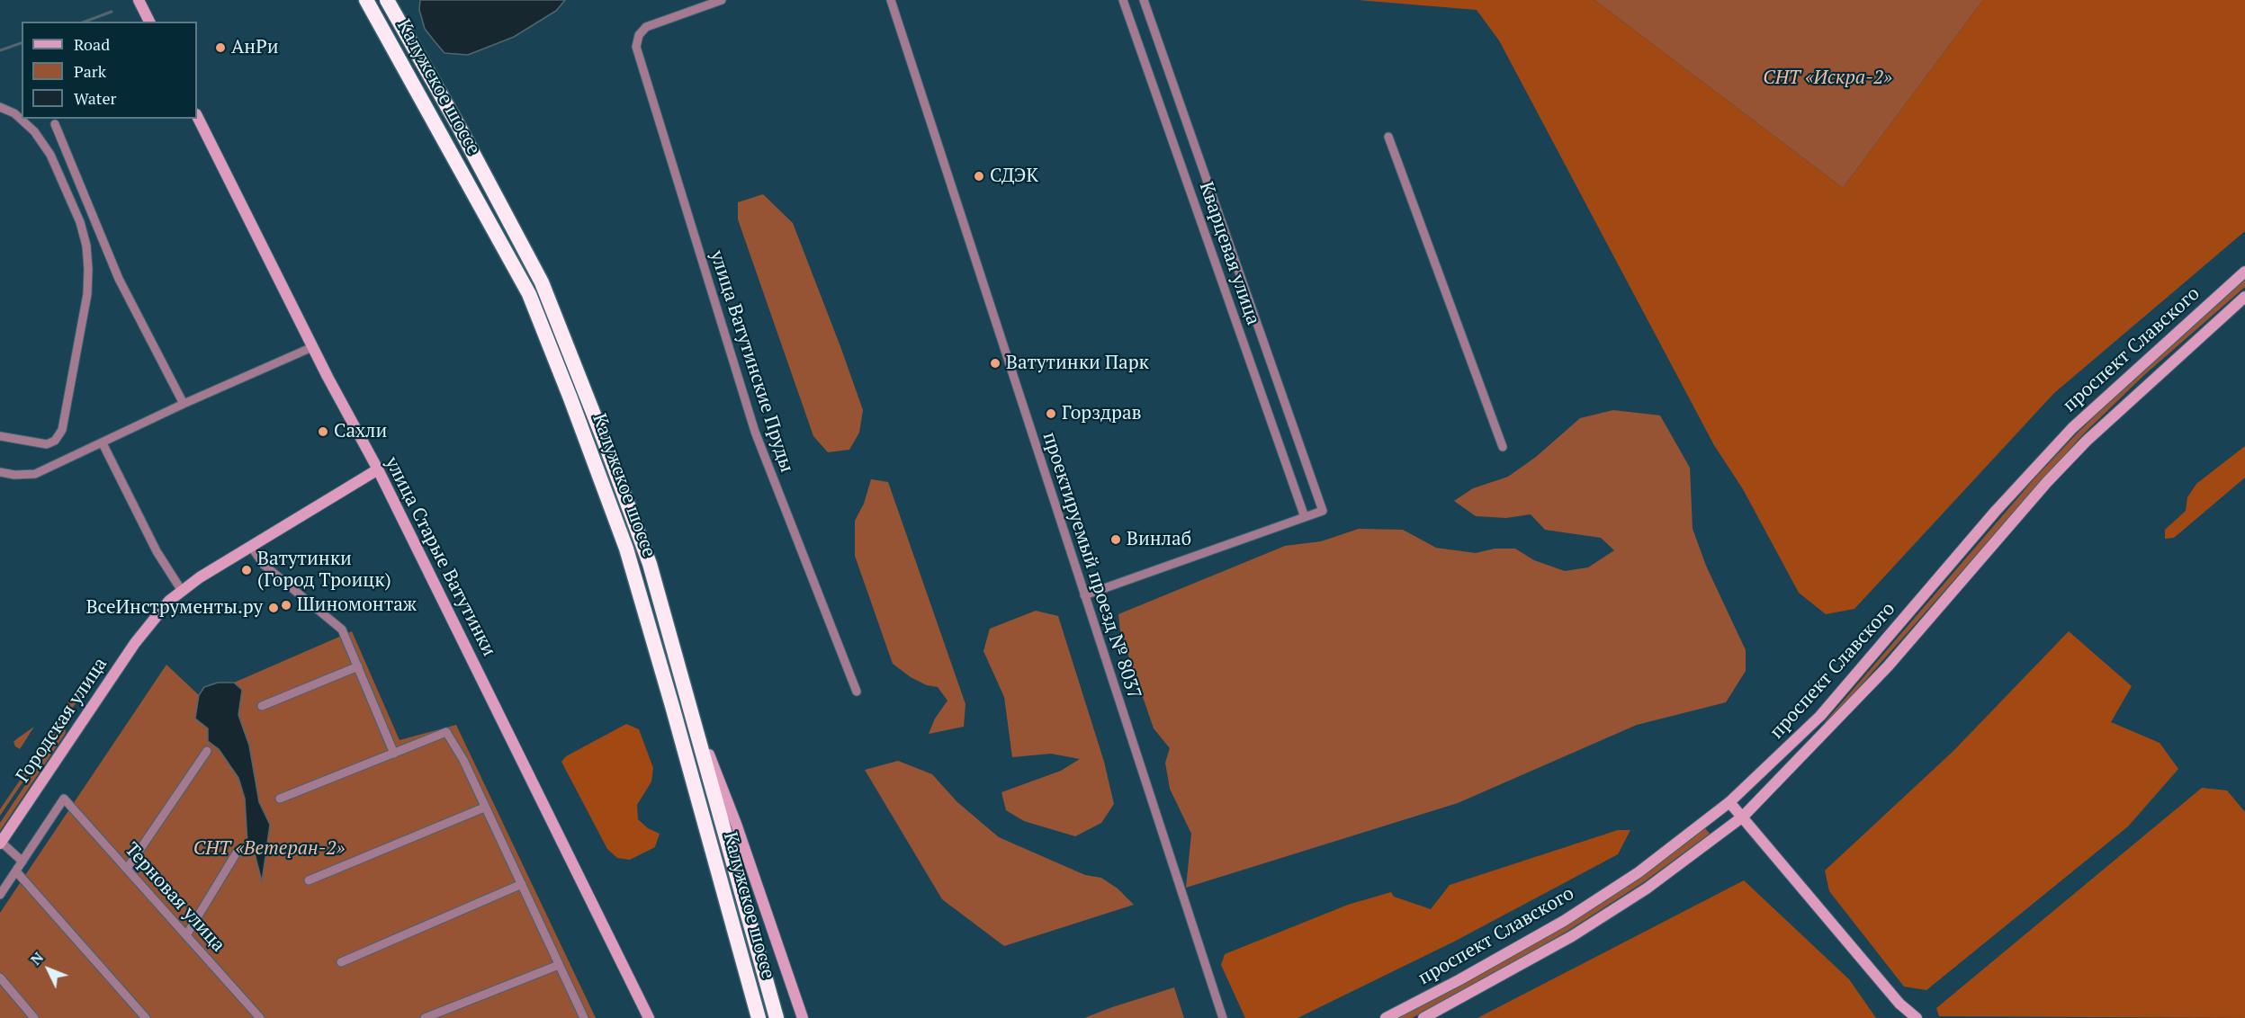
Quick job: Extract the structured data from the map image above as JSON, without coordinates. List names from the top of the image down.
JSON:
{
  "streets": {
    "highway": ["Калужское шоссе"],
    "main road": ["проспект Славского", "улица Старые Ватутинки", "Городская улица"],
    "street": [
      "Кварцевая улица",
      "улица Ватутинские Пруды",
      "проектируемый проезд № 8037",
      "Терновая улица"
    ]
  },
  "crossings": [
    ["улица Старые Ватутинки", "Городская улица"]
  ],
  "parks": ["СНТ «Искра-2»", "СНТ «Ветеран-2»"],
  "places": [
    "АнРи",
    "СДЭК",
    "Ватутинки Парк",
    "Горздрав",
    "Сахли",
    "Винлаб",
    "Ватутинки (Город Троицк)",
    "Шиномонтаж",
    "ВсеИнструменты.ру"
  ],
  "legend": ["Road", "Park", "Water"],
  "north": "top left"
}
